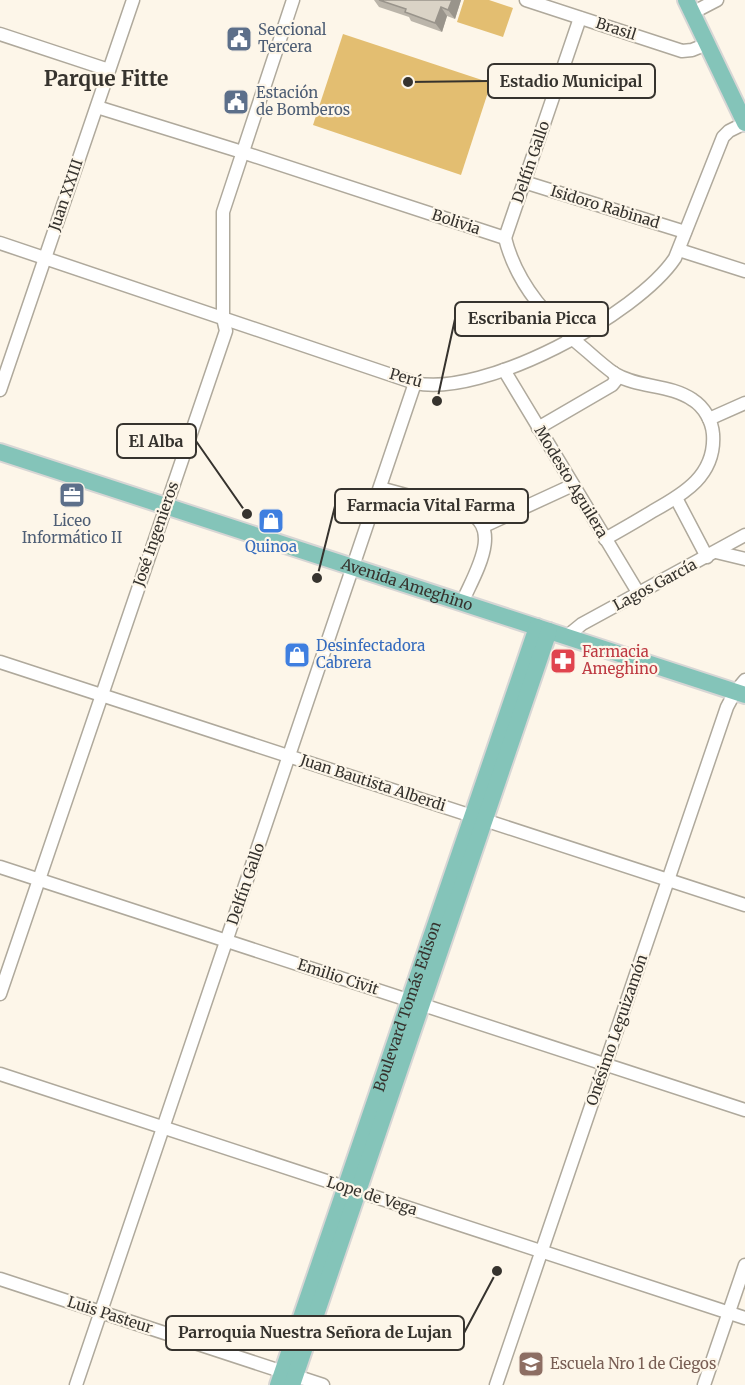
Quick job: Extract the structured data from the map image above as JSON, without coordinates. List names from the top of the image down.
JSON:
{
  "streets": {
    "main road": ["Avenida Ameghino", "Boulevard Tomás Edison"],
    "street": [
      "Brasil",
      "Delfín Gallo",
      "Juan XXIII",
      "Isidoro Rabinad",
      "Bolivia",
      "Perú",
      "Modesto Aguilera",
      "José Ingenieros",
      "Lagos García",
      "Juan Bautista Alberdi",
      "Emilio Civit",
      "Onésimo Leguizamón",
      "Lope de Vega",
      "Luis Pasteur"
    ]
  },
  "crossings": [
    ["Brasil", "Delfín Gallo"],
    ["Delfín Gallo", "Isidoro Rabinad"],
    ["Delfín Gallo", "Bolivia"],
    ["Delfín Gallo", "Perú"],
    ["Delfín Gallo", "Avenida Ameghino"],
    ["Delfín Gallo", "Juan Bautista Alberdi"],
    ["Delfín Gallo", "Emilio Civit"],
    ["Delfín Gallo", "Lope de Vega"],
    ["Delfín Gallo", "Luis Pasteur"],
    ["Juan XXIII", "Bolivia"],
    ["Juan XXIII", "Perú"],
    ["Isidoro Rabinad", "Perú"],
    ["Bolivia", "José Ingenieros"],
    ["Perú", "Modesto Aguilera"],
    ["Perú", "José Ingenieros"],
    ["Modesto Aguilera", "Lagos García"],
    ["José Ingenieros", "Avenida Ameghino"],
    ["José Ingenieros", "Juan Bautista Alberdi"],
    ["José Ingenieros", "Emilio Civit"],
    ["Avenida Ameghino", "Lagos García"],
    ["Avenida Ameghino", "Boulevard Tomás Edison"],
    ["Avenida Ameghino", "Onésimo Leguizamón"],
    ["Juan Bautista Alberdi", "Boulevard Tomás Edison"],
    ["Juan Bautista Alberdi", "Onésimo Leguizamón"],
    ["Emilio Civit", "Boulevard Tomás Edison"],
    ["Emilio Civit", "Onésimo Leguizamón"],
    ["Boulevard Tomás Edison", "Lope de Vega"],
    ["Boulevard Tomás Edison", "Luis Pasteur"],
    ["Onésimo Leguizamón", "Lope de Vega"]
  ],
  "districts": ["Parque Fitte"],
  "places": {
    "public building": ["Seccional Tercera", "Estación de Bomberos"],
    "other": [
      "Estadio Municipal",
      "Escribania Picca",
      "El Alba",
      "Farmacia Vital Farma",
      "Parroquia Nuestra Señora de Lujan"
    ],
    "office": ["Liceo Informático II"],
    "shop": ["Quinoa", "Desinfectadora Cabrera"],
    "pharmacy": ["Farmacia Ameghino"],
    "school or university": ["Escuela Nro 1 de Ciegos"]
  }
}
